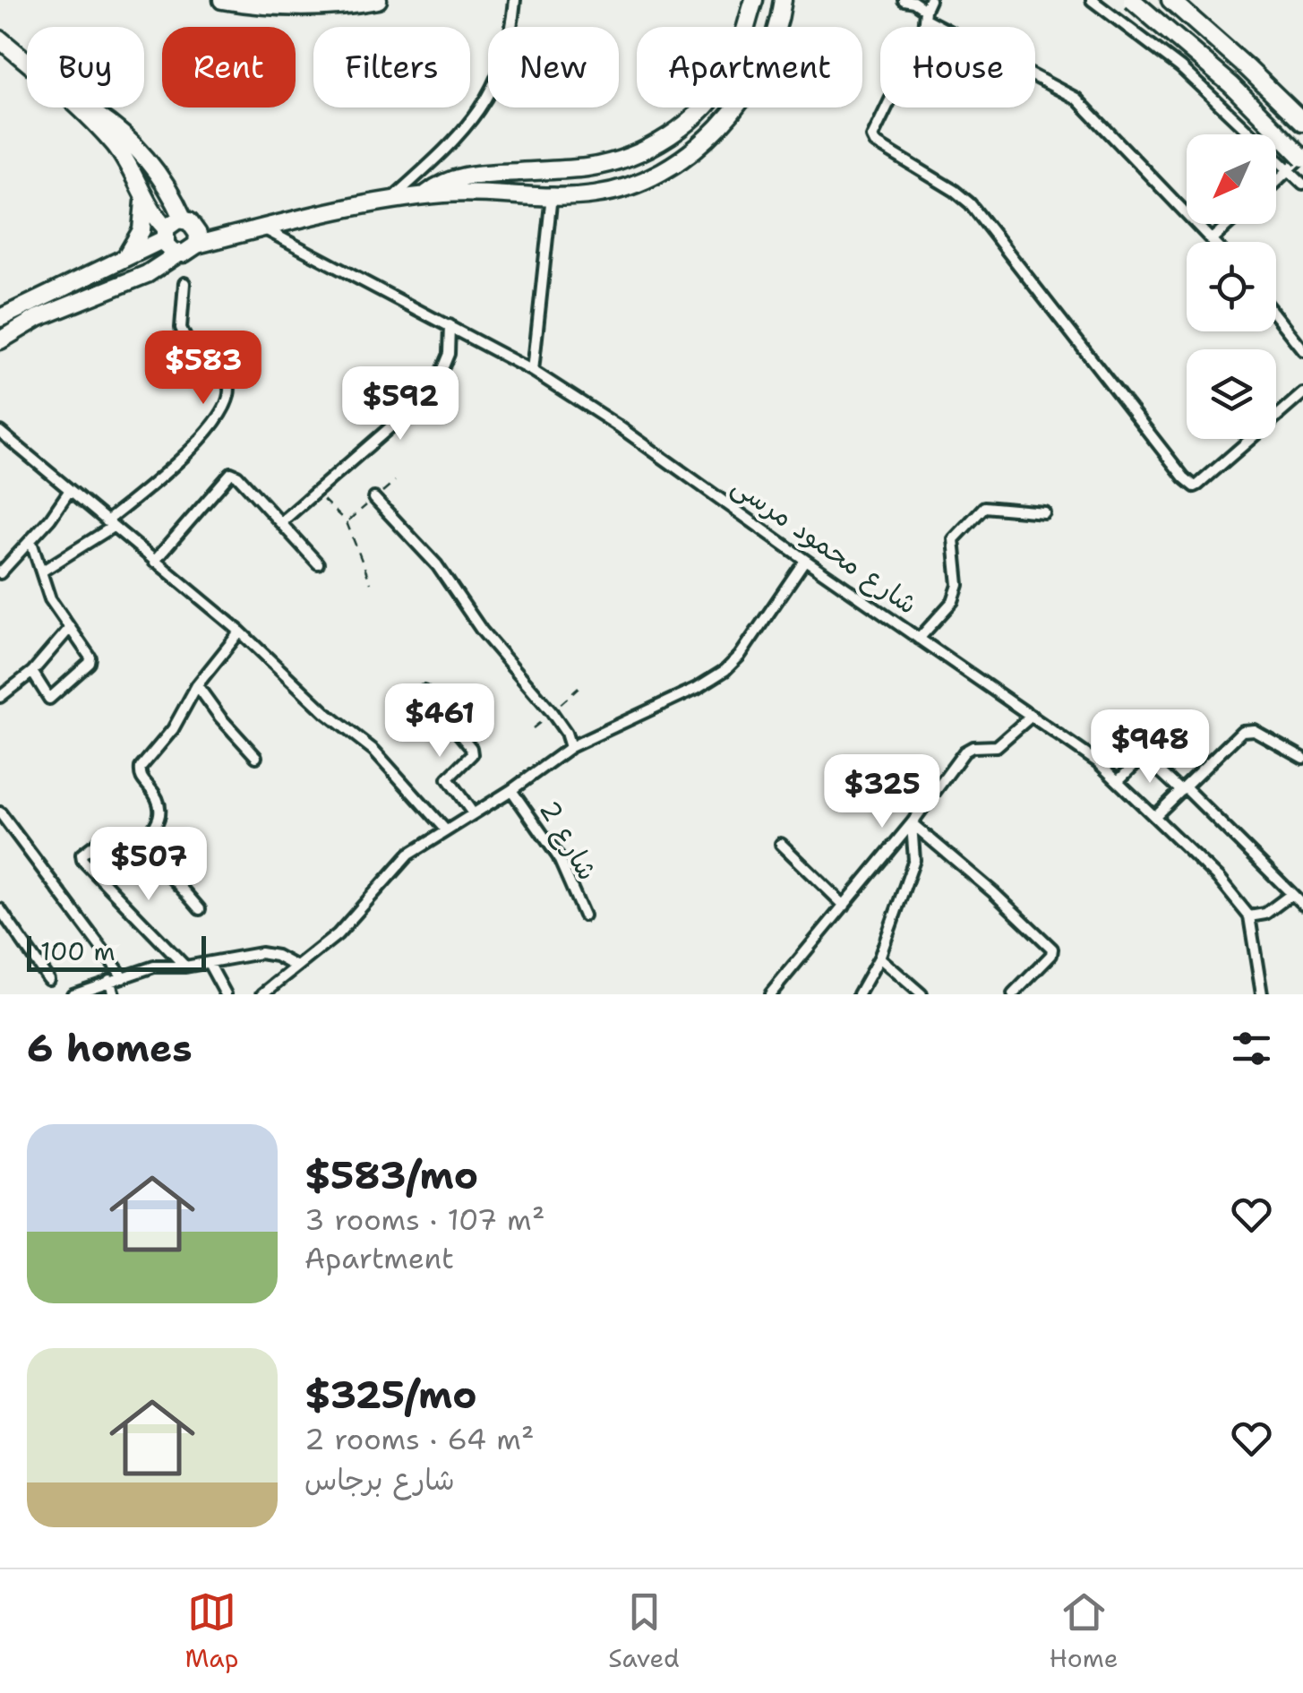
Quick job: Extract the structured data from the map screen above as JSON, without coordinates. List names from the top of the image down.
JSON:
{
  "streets": {
    "street": ["شارع محمود مرسى", "شارع 2"]
  },
  "scale_bar": "100 m",
  "north": "bottom left",
  "page": {
    "chip": [
      "Buy",
      "Rent",
      "Filters",
      "New",
      "Apartment",
      "House"
    ],
    "price": [
      "$583",
      "$592",
      "$461",
      "$948",
      "$325",
      "$507"
    ],
    "scale": "100 m",
    "heading": "6 homes",
    "list": [
      {
        "name": "$583/mo",
        "note": "3 rooms · 107 m² · Apartment"
      },
      {
        "name": "$325/mo",
        "note": "2 rooms · 64 m² · شارع برجاس"
      }
    ],
    "tabs": ["Map", "Saved", "Home"]
  }
}
